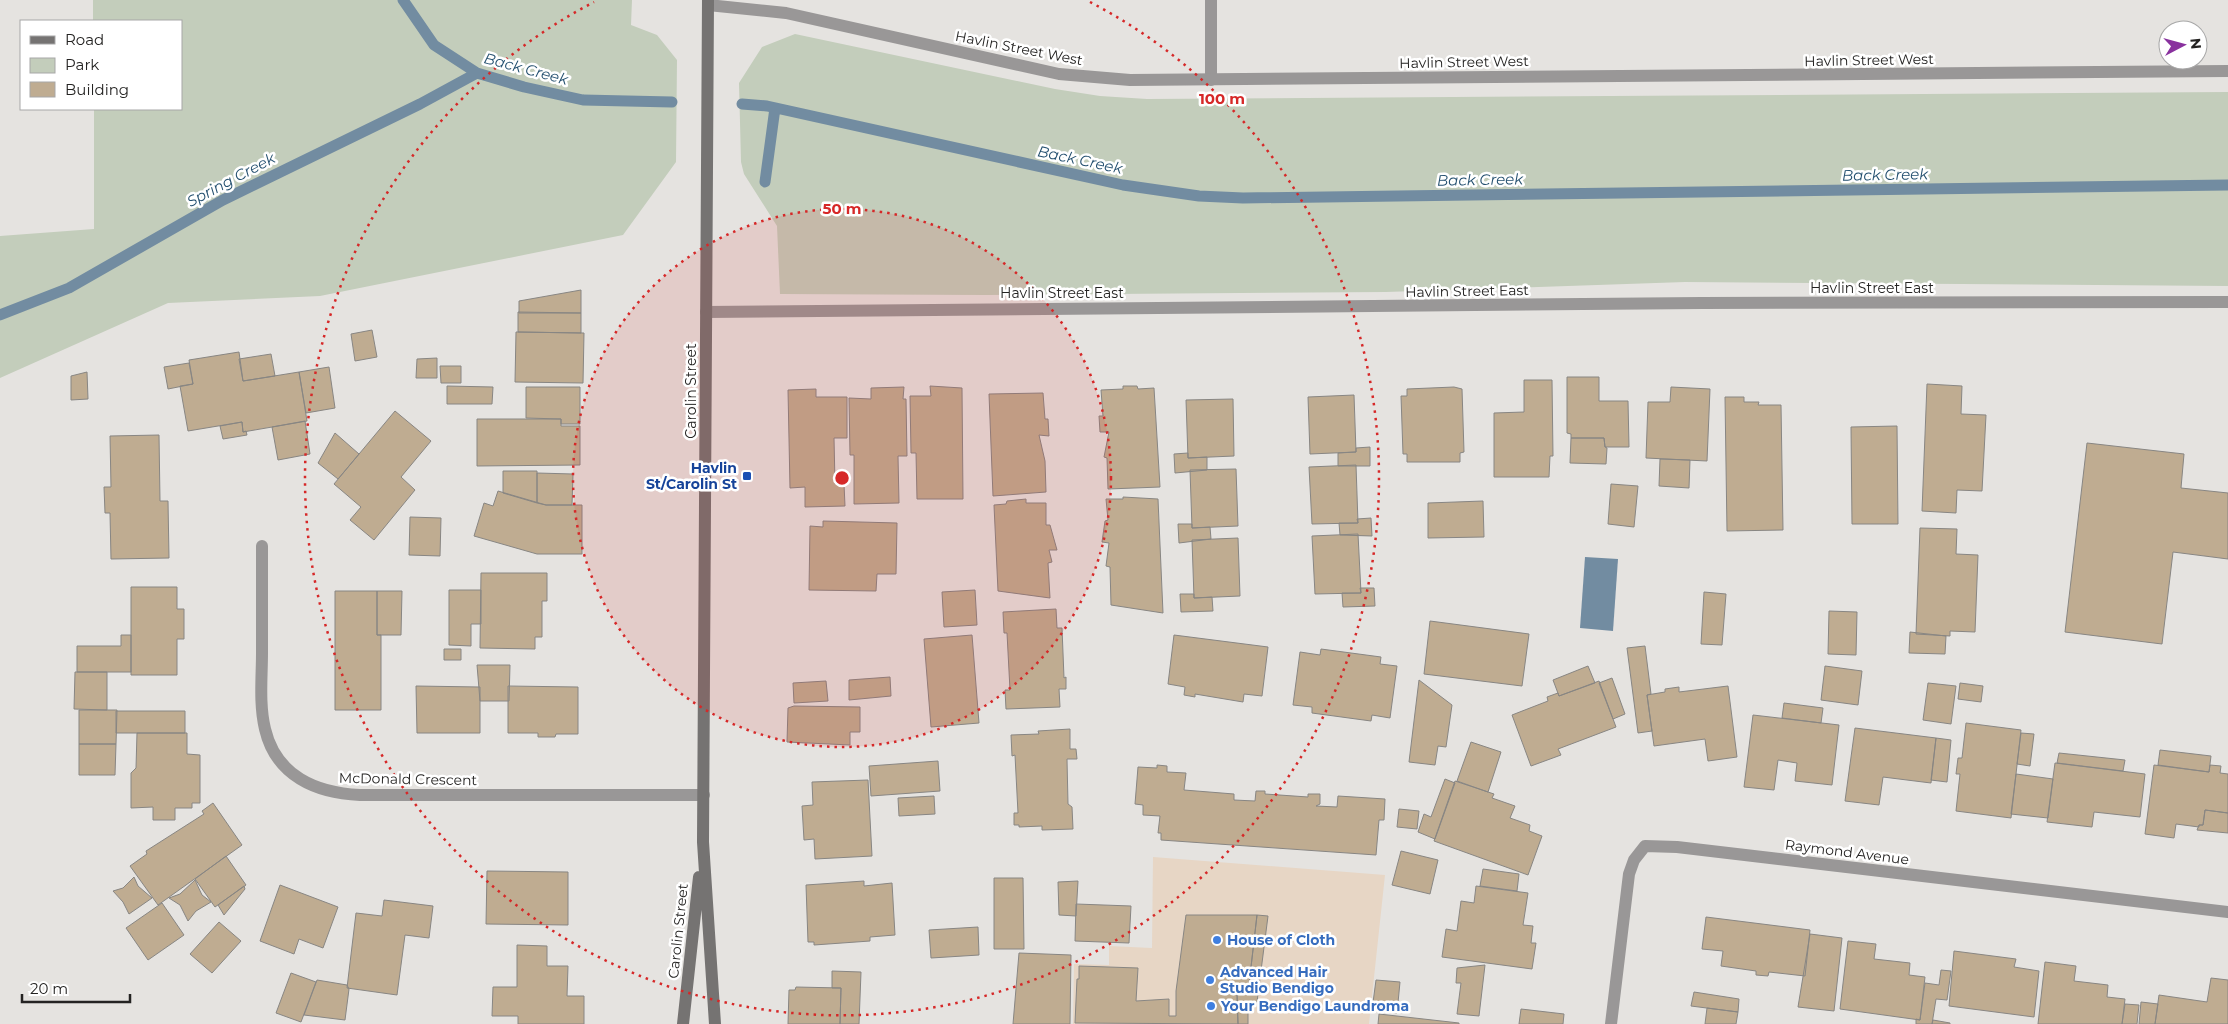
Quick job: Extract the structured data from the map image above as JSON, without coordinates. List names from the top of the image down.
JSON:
{
  "streets": {
    "street": [
      "Havlin Street West",
      "Havlin Street East",
      "Carolin Street",
      "McDonald Crescent",
      "Raymond Avenue"
    ]
  },
  "crossings": [
    ["Havlin Street West", "Carolin Street"],
    ["Havlin Street East", "Carolin Street"],
    ["Carolin Street", "McDonald Crescent"]
  ],
  "water": ["Back Creek", "Spring Creek"],
  "places": {
    "transit": ["Havlin St/Carolin St"],
    "other": ["House of Cloth", "Advanced Hair Studio Bendigo", "Your Bendigo Laundroma"]
  },
  "legend": ["Road", "Park", "Building"],
  "scale_bar": "20 m",
  "north": "right",
  "rings": ["100 m", "50 m"]
}
